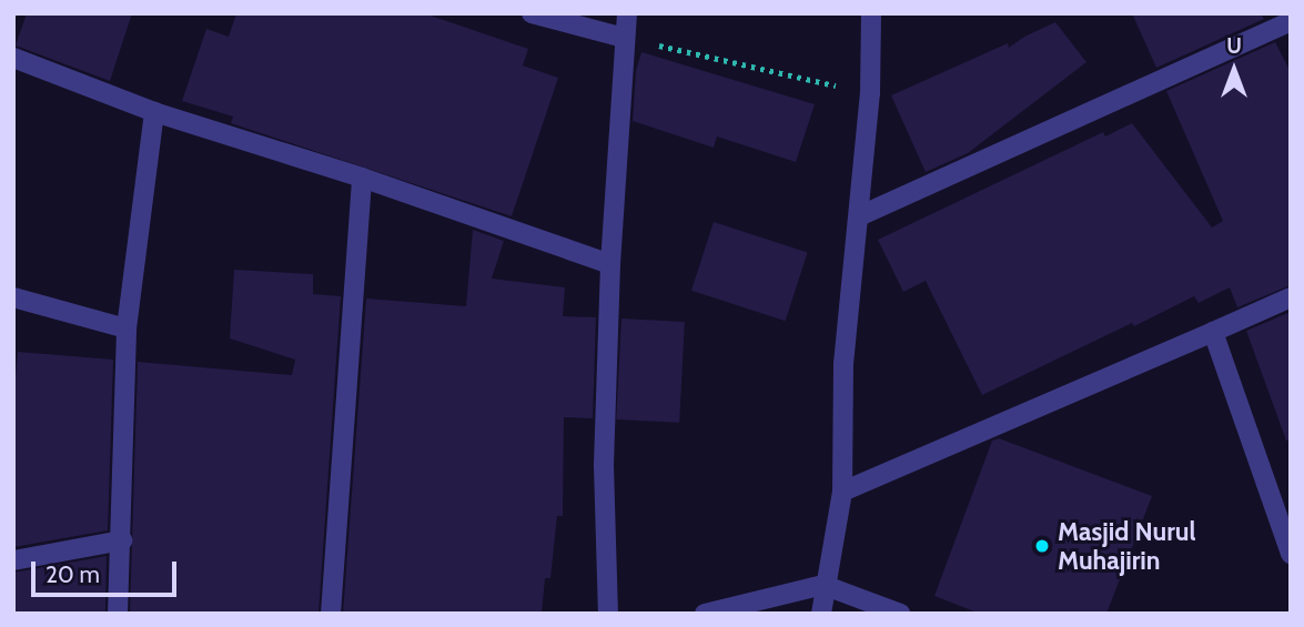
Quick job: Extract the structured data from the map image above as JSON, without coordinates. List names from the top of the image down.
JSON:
{
  "places": ["Masjid Nurul Muhajirin"],
  "scale_bar": "20 m",
  "north": "top"
}
